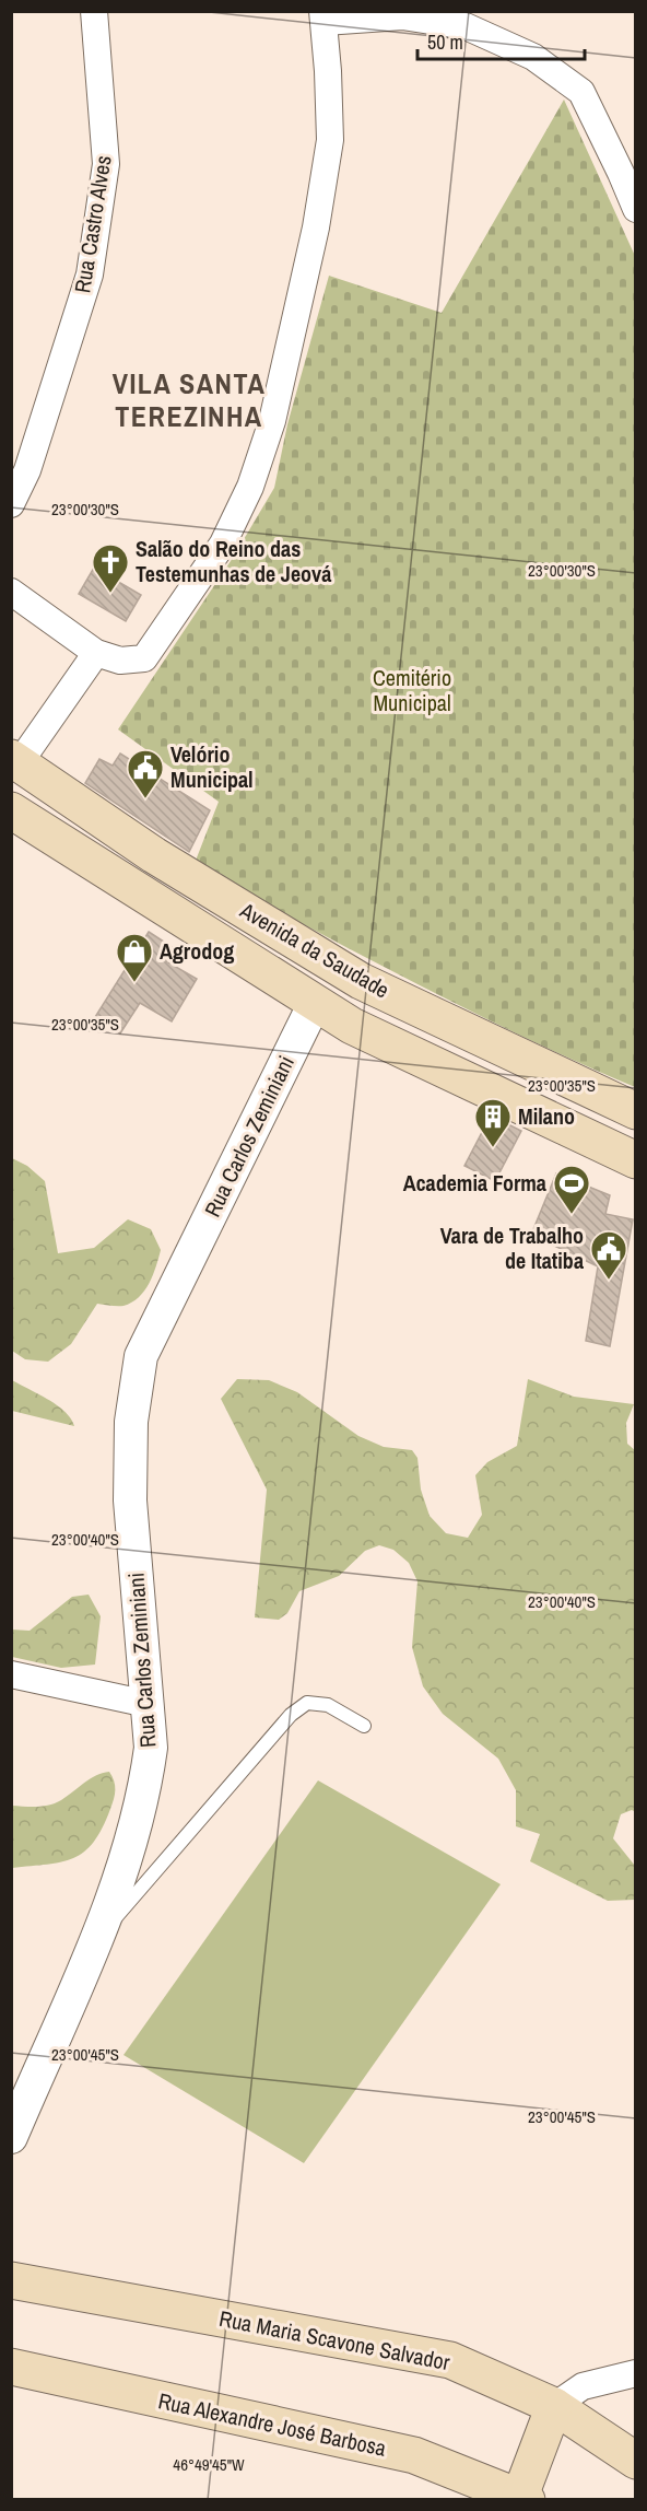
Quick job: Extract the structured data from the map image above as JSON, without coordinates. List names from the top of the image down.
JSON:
{
  "streets": {
    "main road": ["Avenida da Saudade", "Rua Maria Scavone Salvador", "Rua Alexandre José Barbosa"],
    "street": ["Rua Castro Alves", "Rua Carlos Zeminiani"]
  },
  "crossings": [
    ["Avenida da Saudade", "Rua Carlos Zeminiani"]
  ],
  "districts": ["VILA SANTA TEREZINHA"],
  "parks": ["Cemitério Municipal"],
  "places": {
    "church": ["Salão do Reino das Testemunhas de Jeová"],
    "public building": ["Velório Municipal", "Vara de Trabalho de Itatiba"],
    "shop": ["Agrodog"],
    "building": ["Milano"],
    "sports": ["Academia Forma"]
  },
  "scale_bar": "50 m",
  "coordinates": [
    "23°00'30\"S",
    "23°00'35\"S",
    "23°00'40\"S",
    "23°00'45\"S",
    "46°49'45\"W"
  ]
}
